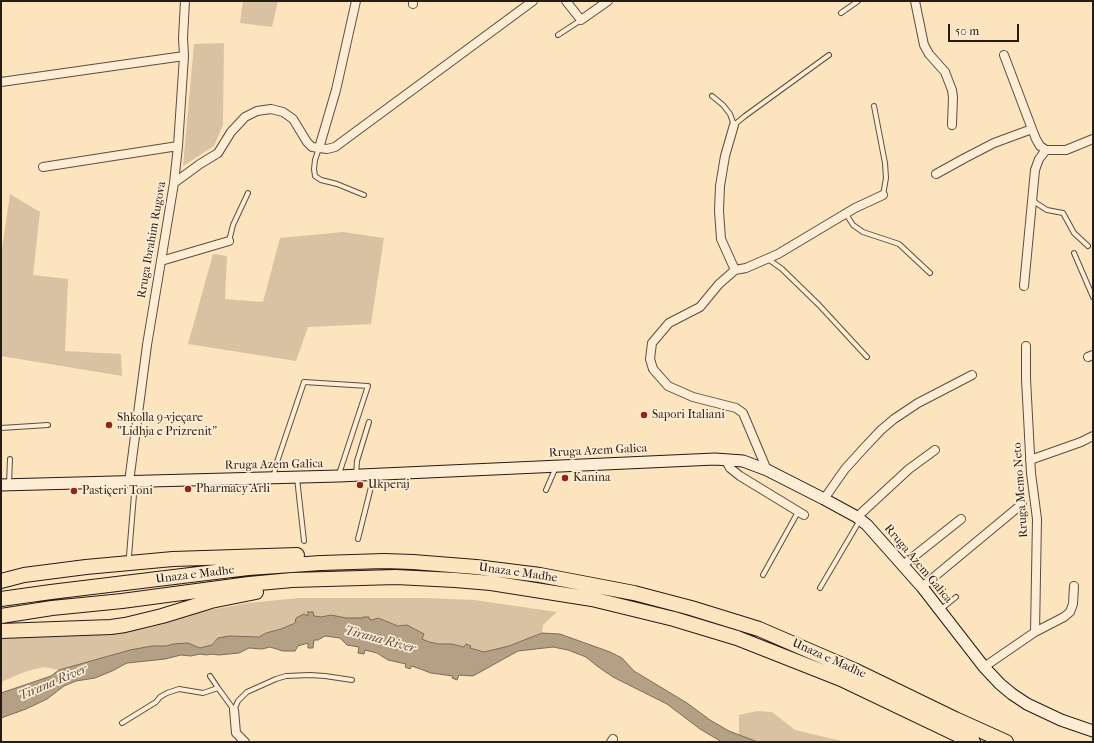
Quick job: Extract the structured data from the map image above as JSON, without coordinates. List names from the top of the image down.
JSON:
{
  "streets": {
    "highway": ["Unaza e Madhe"],
    "main road": ["Rruga Azem Galica"],
    "street": ["Rruga Ibrahim Rugova", "Rruga Memo Neto"]
  },
  "crossings": [
    ["Rruga Ibrahim Rugova", "Rruga Azem Galica"]
  ],
  "water": ["Tirana River"],
  "places": [
    "Sapori Italiani",
    "Shkolla 9-vjeçare \"Lidhja e Prizrenit\"",
    "Kanina",
    "Ukperaj",
    "Pharmacy Arli",
    "Pastiçeri Toni"
  ],
  "scale_bar": "50 m"
}
